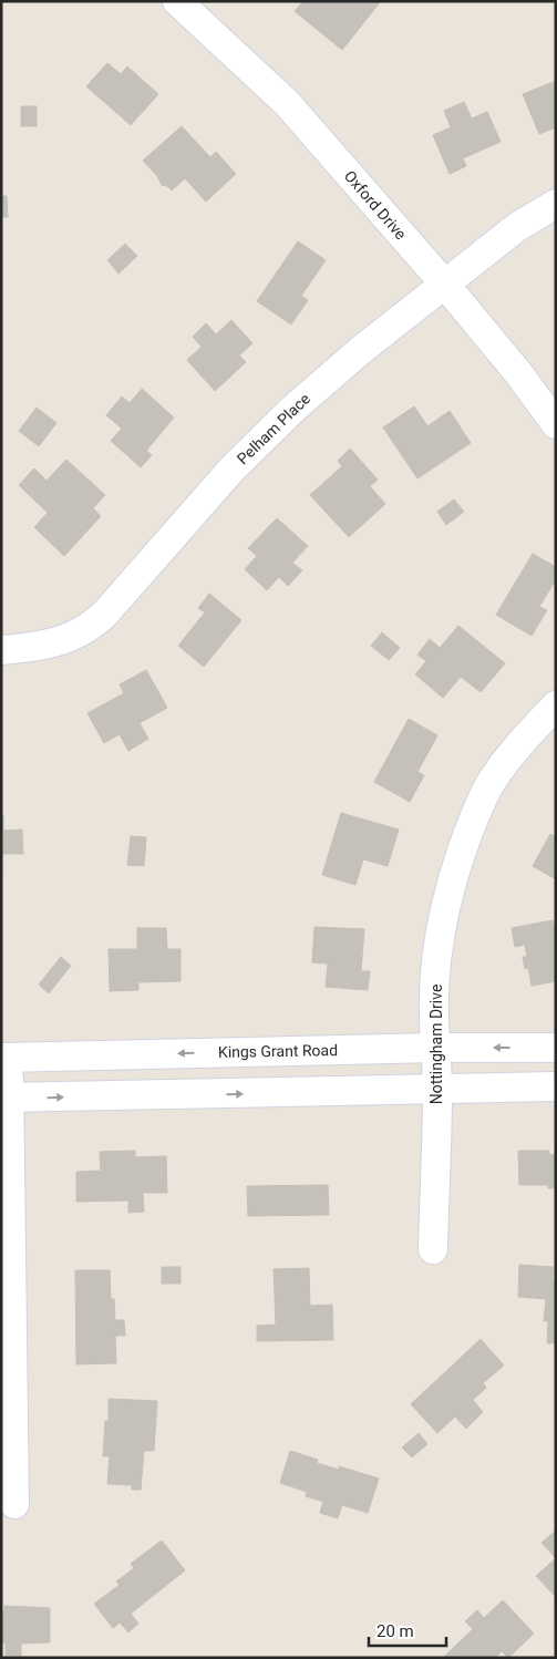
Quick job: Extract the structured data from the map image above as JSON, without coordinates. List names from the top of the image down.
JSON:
{
  "streets": {
    "street": [
      "Oxford Drive",
      "Pelham Place",
      "Nottingham Drive",
      "Kings Grant Road"
    ]
  },
  "crossings": [
    ["Oxford Drive", "Pelham Place"],
    ["Nottingham Drive", "Kings Grant Road"]
  ],
  "scale_bar": "20 m"
}
